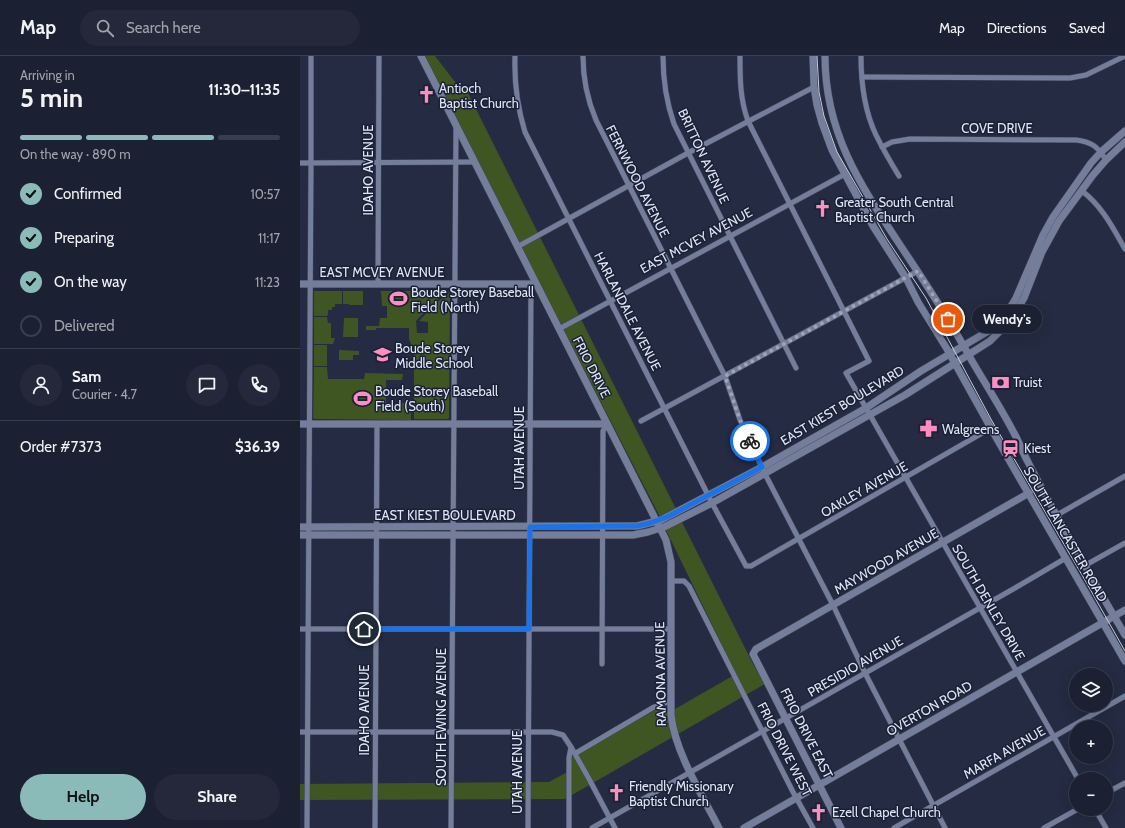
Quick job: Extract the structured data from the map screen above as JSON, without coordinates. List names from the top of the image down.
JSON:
{
  "streets": {
    "main road": [
      "EAST MCVEY AVENUE",
      "FRIO DRIVE",
      "EAST KIEST BOULEVARD",
      "SOUTH LANCASTER ROAD",
      "MAYWOOD AVENUE",
      "RAMONA AVENUE",
      "OVERTON ROAD",
      "FRIO DRIVE EAST"
    ],
    "street": [
      "COVE DRIVE",
      "BRITTON AVENUE",
      "IDAHO AVENUE",
      "FERNWOOD AVENUE",
      "HARLANDALE AVENUE",
      "UTAH AVENUE",
      "OAKLEY AVENUE",
      "SOUTH DENLEY DRIVE",
      "PRESIDIO AVENUE",
      "SOUTH EWING AVENUE",
      "FRIO DRIVE WEST",
      "MARFA AVENUE"
    ]
  },
  "crossings": [
    ["COVE DRIVE", "EAST KIEST BOULEVARD"],
    ["BRITTON AVENUE", "EAST MCVEY AVENUE"],
    ["IDAHO AVENUE", "EAST MCVEY AVENUE"],
    ["IDAHO AVENUE", "EAST KIEST BOULEVARD"],
    ["FERNWOOD AVENUE", "EAST MCVEY AVENUE"],
    ["FERNWOOD AVENUE", "EAST KIEST BOULEVARD"],
    ["FERNWOOD AVENUE", "OAKLEY AVENUE"],
    ["FERNWOOD AVENUE", "MAYWOOD AVENUE"],
    ["FERNWOOD AVENUE", "PRESIDIO AVENUE"],
    ["FERNWOOD AVENUE", "OVERTON ROAD"],
    ["FERNWOOD AVENUE", "MARFA AVENUE"],
    ["EAST MCVEY AVENUE", "HARLANDALE AVENUE"],
    ["EAST MCVEY AVENUE", "FRIO DRIVE"],
    ["EAST MCVEY AVENUE", "UTAH AVENUE"],
    ["EAST MCVEY AVENUE", "SOUTH LANCASTER ROAD"],
    ["EAST MCVEY AVENUE", "SOUTH DENLEY DRIVE"],
    ["EAST MCVEY AVENUE", "SOUTH EWING AVENUE"],
    ["HARLANDALE AVENUE", "EAST KIEST BOULEVARD"],
    ["HARLANDALE AVENUE", "OAKLEY AVENUE"],
    ["FRIO DRIVE", "EAST KIEST BOULEVARD"],
    ["FRIO DRIVE", "UTAH AVENUE"],
    ["FRIO DRIVE", "RAMONA AVENUE"],
    ["FRIO DRIVE", "SOUTH EWING AVENUE"],
    ["FRIO DRIVE", "FRIO DRIVE WEST"],
    ["EAST KIEST BOULEVARD", "UTAH AVENUE"],
    ["EAST KIEST BOULEVARD", "SOUTH LANCASTER ROAD"],
    ["EAST KIEST BOULEVARD", "SOUTH DENLEY DRIVE"],
    ["EAST KIEST BOULEVARD", "SOUTH EWING AVENUE"],
    ["OAKLEY AVENUE", "SOUTH LANCASTER ROAD"],
    ["OAKLEY AVENUE", "SOUTH DENLEY DRIVE"],
    ["SOUTH LANCASTER ROAD", "MAYWOOD AVENUE"],
    ["SOUTH LANCASTER ROAD", "PRESIDIO AVENUE"],
    ["SOUTH LANCASTER ROAD", "OVERTON ROAD"],
    ["MAYWOOD AVENUE", "SOUTH DENLEY DRIVE"],
    ["MAYWOOD AVENUE", "FRIO DRIVE EAST"],
    ["SOUTH DENLEY DRIVE", "PRESIDIO AVENUE"],
    ["SOUTH DENLEY DRIVE", "OVERTON ROAD"],
    ["SOUTH DENLEY DRIVE", "MARFA AVENUE"],
    ["PRESIDIO AVENUE", "RAMONA AVENUE"],
    ["PRESIDIO AVENUE", "FRIO DRIVE EAST"],
    ["PRESIDIO AVENUE", "FRIO DRIVE WEST"],
    ["RAMONA AVENUE", "FRIO DRIVE WEST"],
    ["OVERTON ROAD", "FRIO DRIVE EAST"],
    ["OVERTON ROAD", "FRIO DRIVE WEST"]
  ],
  "places": {
    "church": [
      "Antioch Baptist Church",
      "Greater South Central Baptist Church",
      "Friendly Missionary Baptist Church",
      "Ezell Chapel Church"
    ],
    "sports": ["Boude Storey Baseball Field (North)", "Boude Storey Baseball Field (South)"],
    "other": ["Wendy's"],
    "school or university": ["Boude Storey Middle School"],
    "bank": ["Truist"],
    "pharmacy": ["Walgreens"],
    "station": ["Kiest"]
  },
  "page": {
    "header": "Map",
    "search": "Search here",
    "nav": ["Map", "Directions", "Saved"],
    "heading": ["5 min", "Arriving in", "11:30–11:35"],
    "panel": [
      "Sam",
      "Courier · 4.7",
      "Order #7373",
      "$36.39"
    ],
    "bar": "On the way · 890 m",
    "list": [
      ["Confirmed", "10:57"],
      ["Preparing", "11:17"],
      ["On the way", "11:23"],
      "Delivered"
    ],
    "bubble": "Wendy's",
    "map_buttons": ["+", "−"],
    "buttons": ["Help", "Share"]
  }
}
